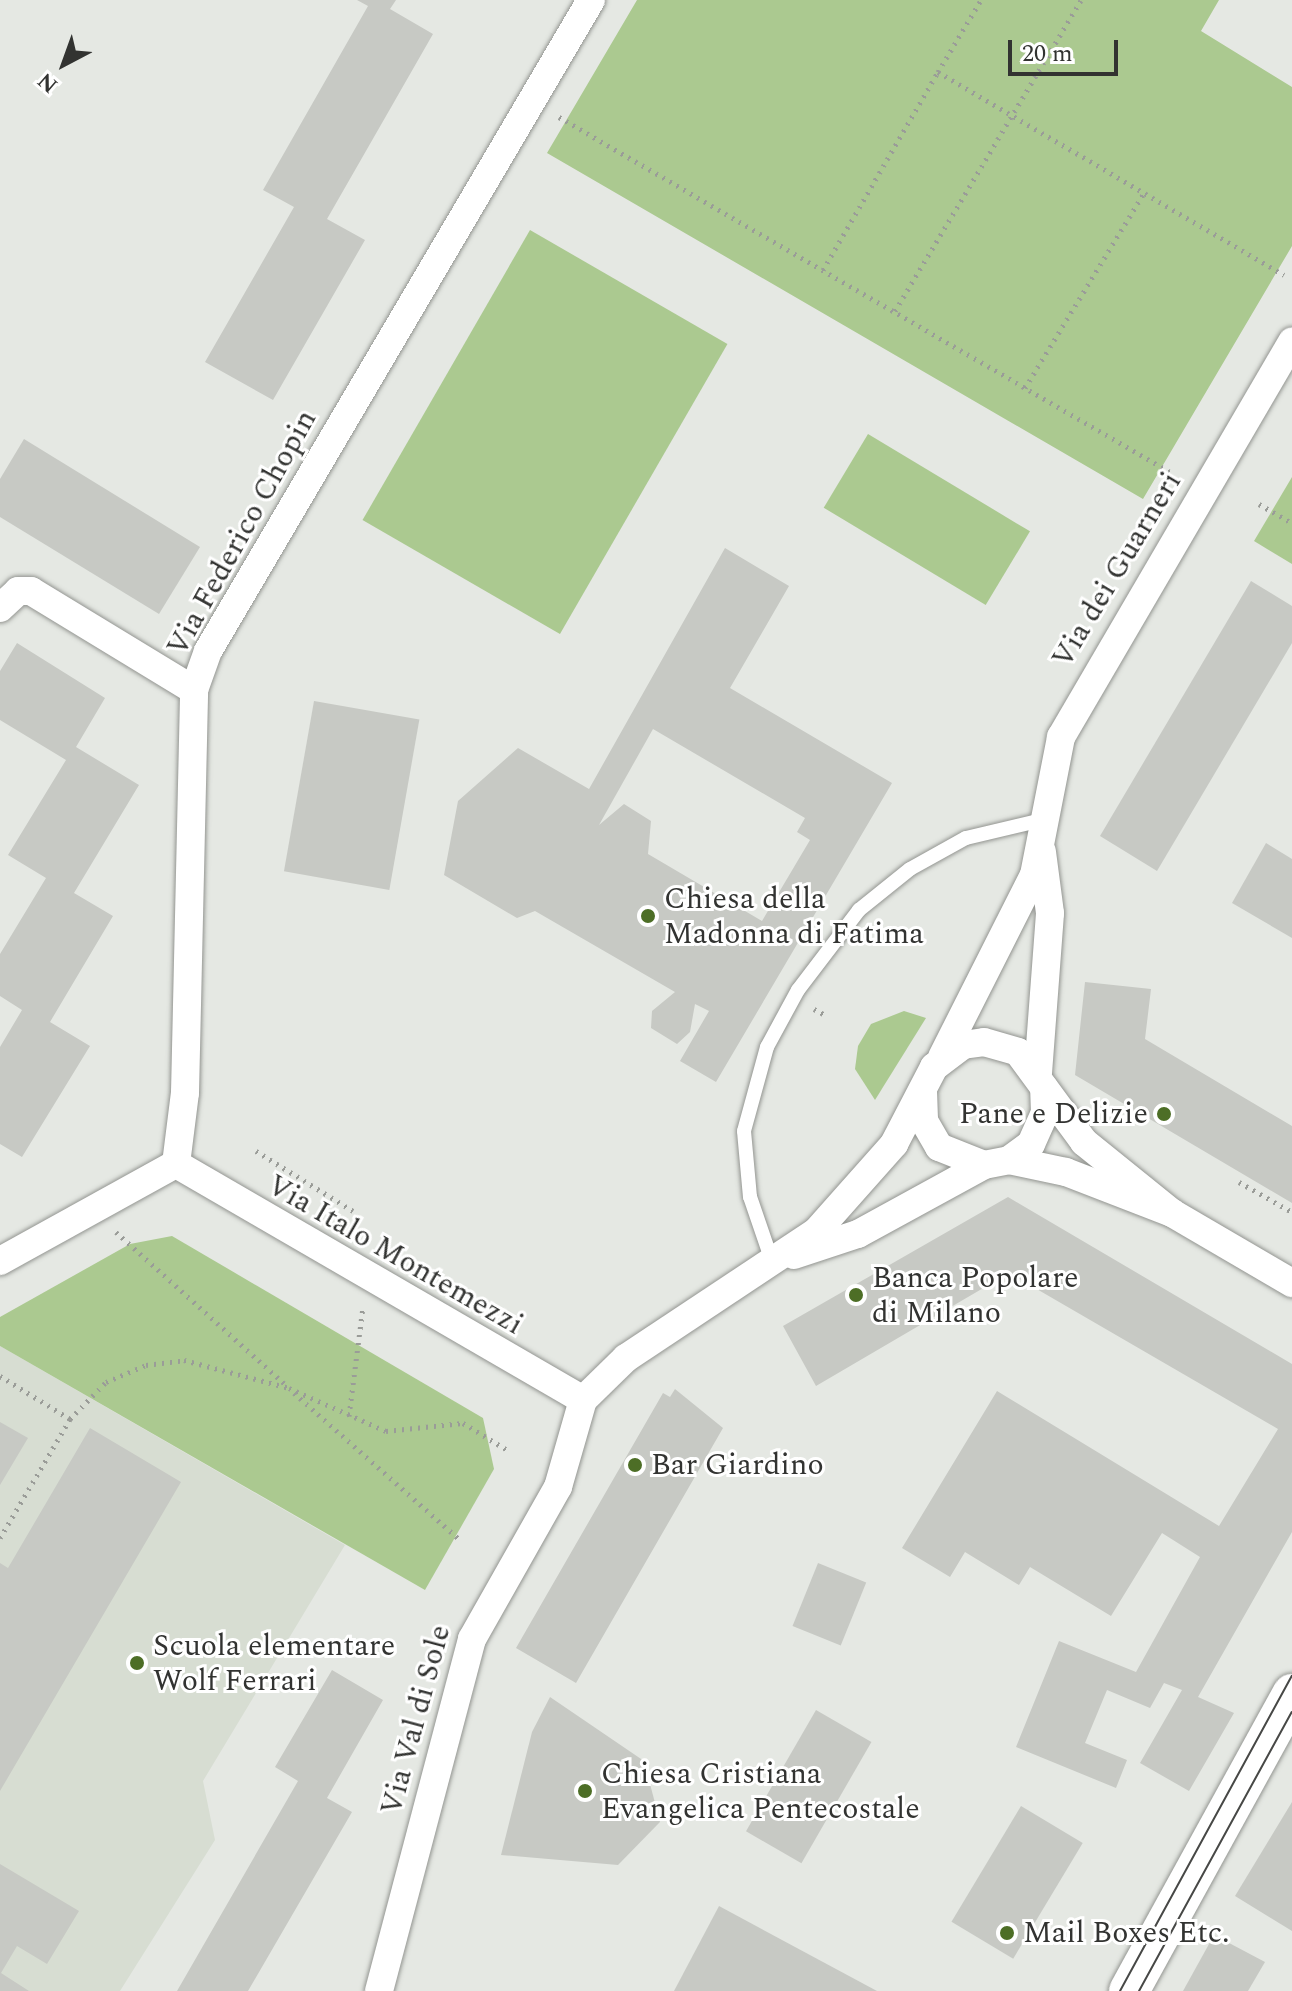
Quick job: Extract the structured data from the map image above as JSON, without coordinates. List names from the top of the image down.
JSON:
{
  "streets": {
    "street": [
      "Via Federico Chopin",
      "Via dei Guarneri",
      "Via Italo Montemezzi",
      "Via Val di Sole"
    ]
  },
  "crossings": [
    ["Via Federico Chopin", "Via Italo Montemezzi"],
    ["Via dei Guarneri", "Via Val di Sole"],
    ["Via Italo Montemezzi", "Via Val di Sole"]
  ],
  "places": [
    "Chiesa della Madonna di Fatima",
    "Pane e Delizie",
    "Banca Popolare di Milano",
    "Bar Giardino",
    "Scuola elementare Wolf Ferrari",
    "Chiesa Cristiana Evangelica Pentecostale",
    "Mail Boxes Etc."
  ],
  "scale_bar": "20 m",
  "north": "bottom left"
}
